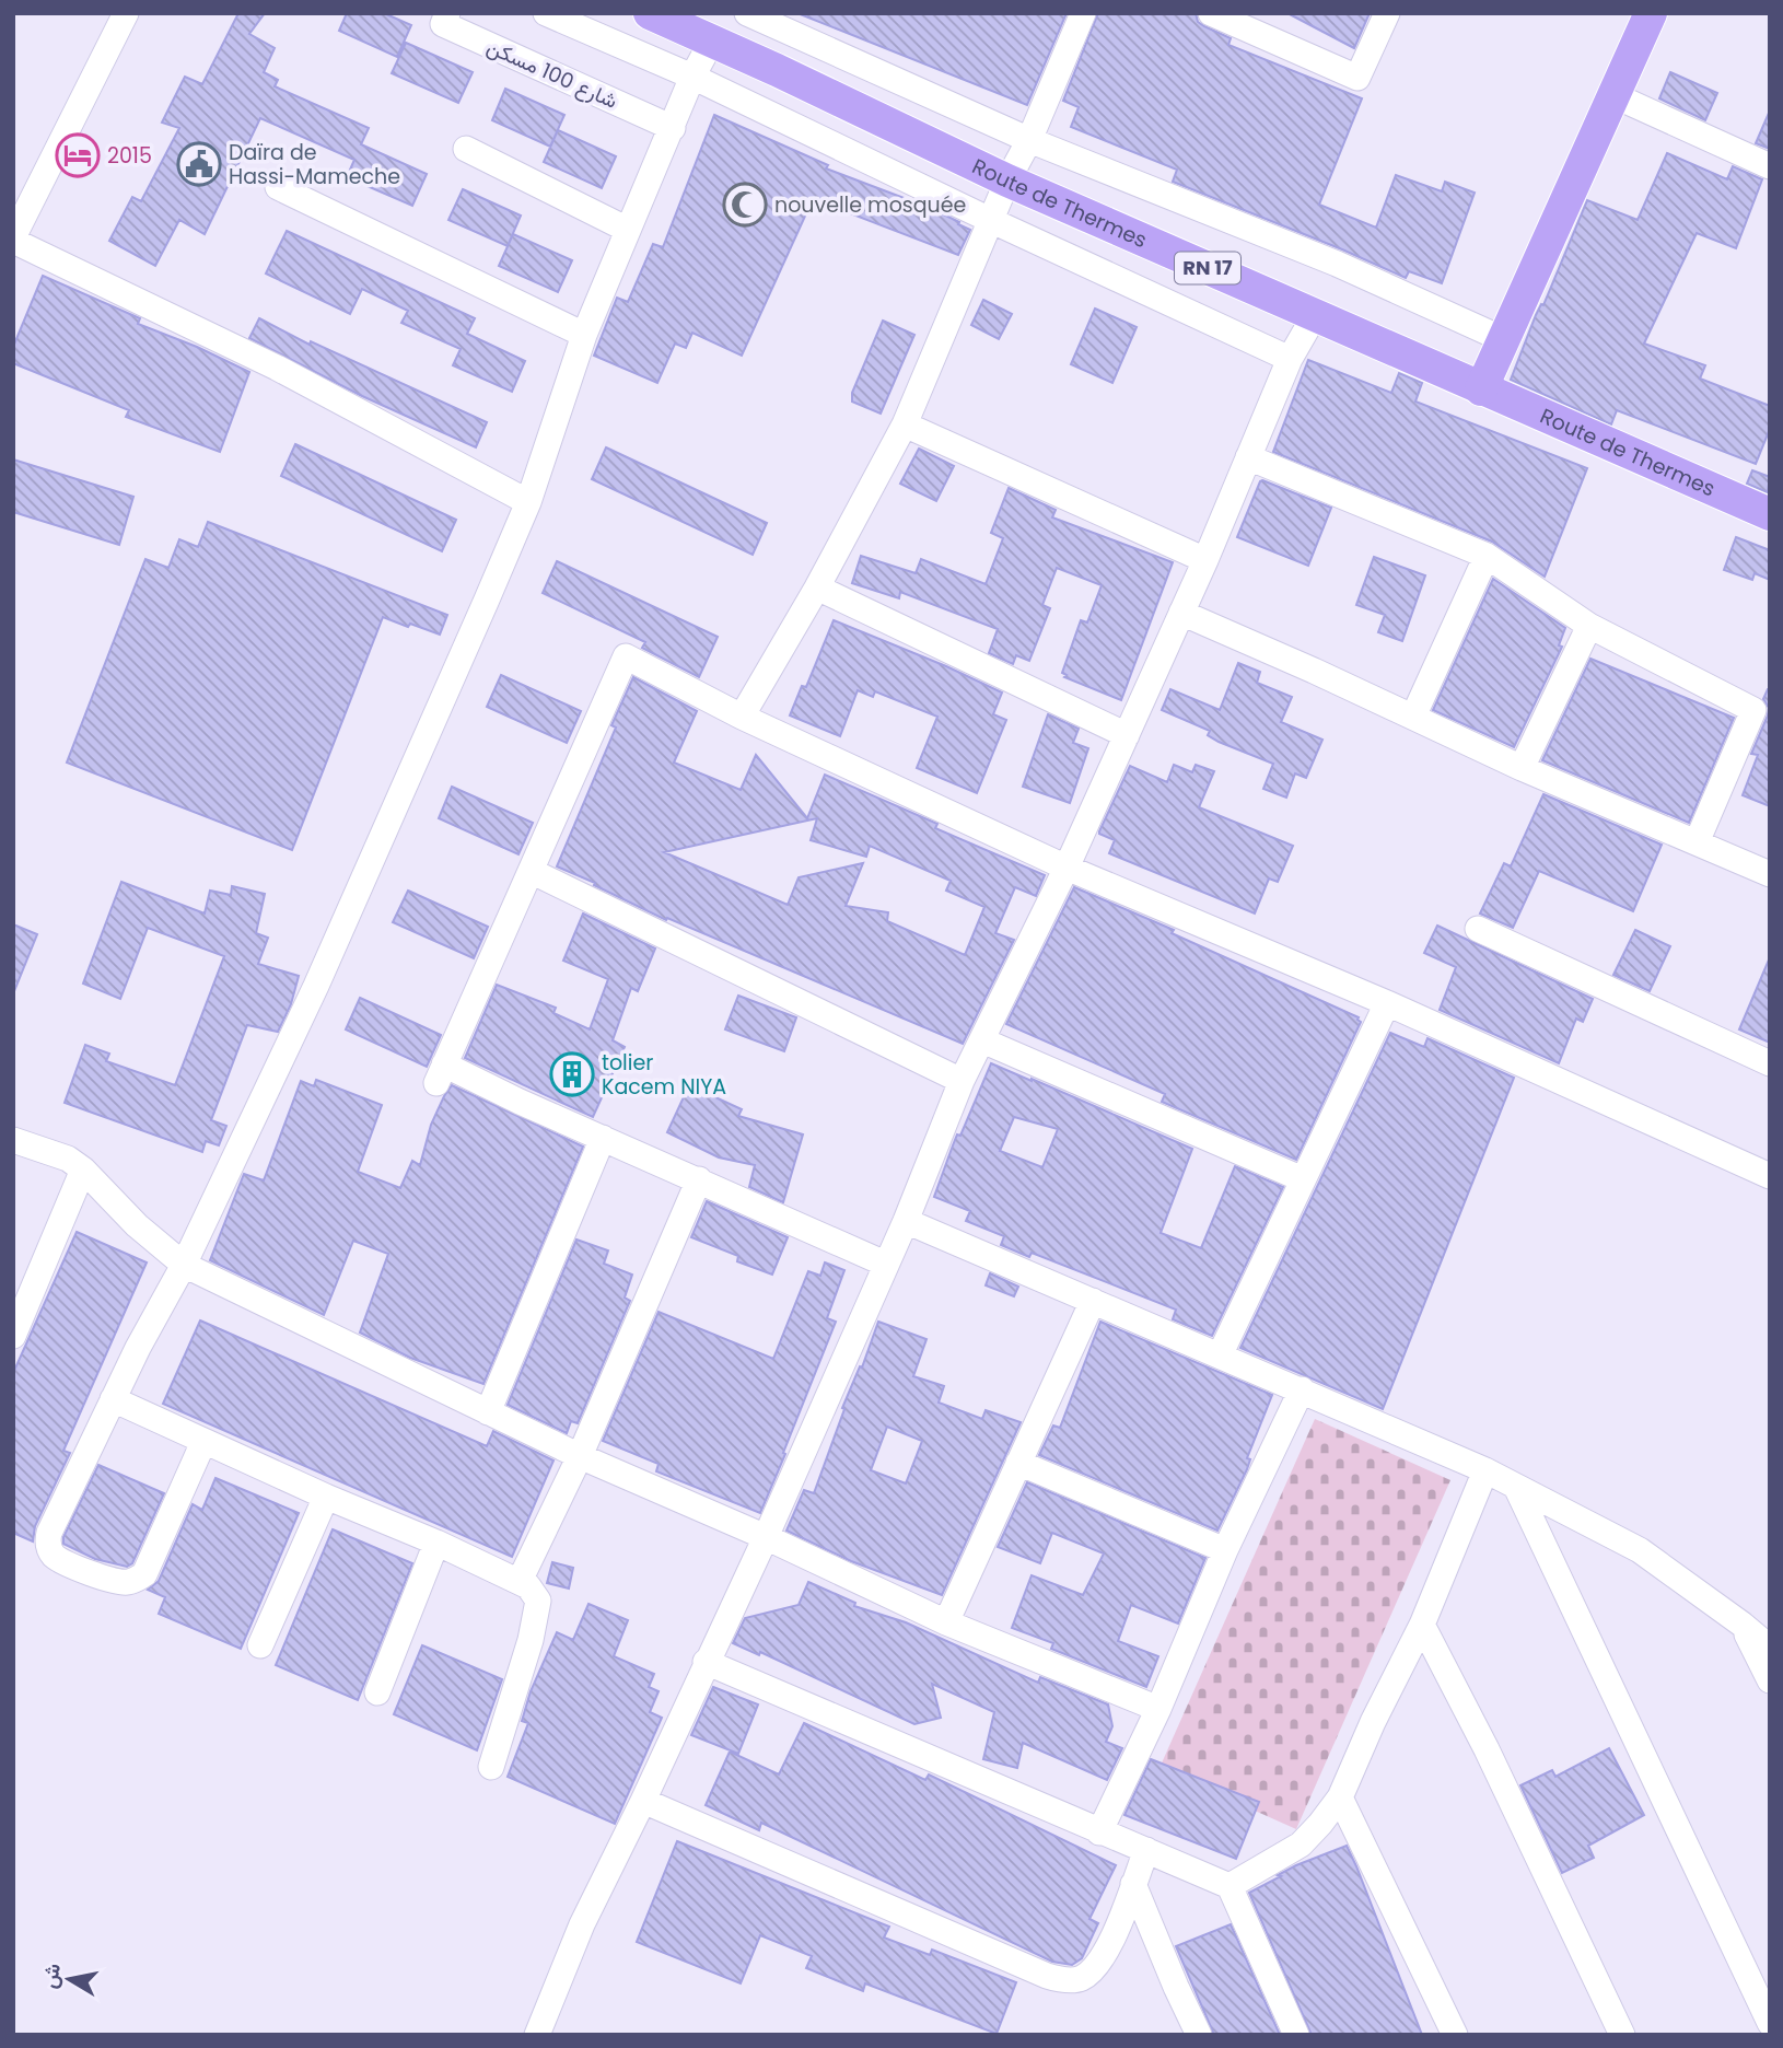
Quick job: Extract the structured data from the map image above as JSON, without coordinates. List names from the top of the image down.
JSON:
{
  "streets": {
    "main road": ["Route de Thermes", "RN 17"],
    "street": ["شارع 100 مسكن"]
  },
  "places": {
    "hotel": ["2015"],
    "public building": ["Daïra de Hassi-Mameche"],
    "mosque": ["nouvelle mosquée"],
    "building": ["tolier Kacem NIYA"]
  },
  "north": "left"
}
